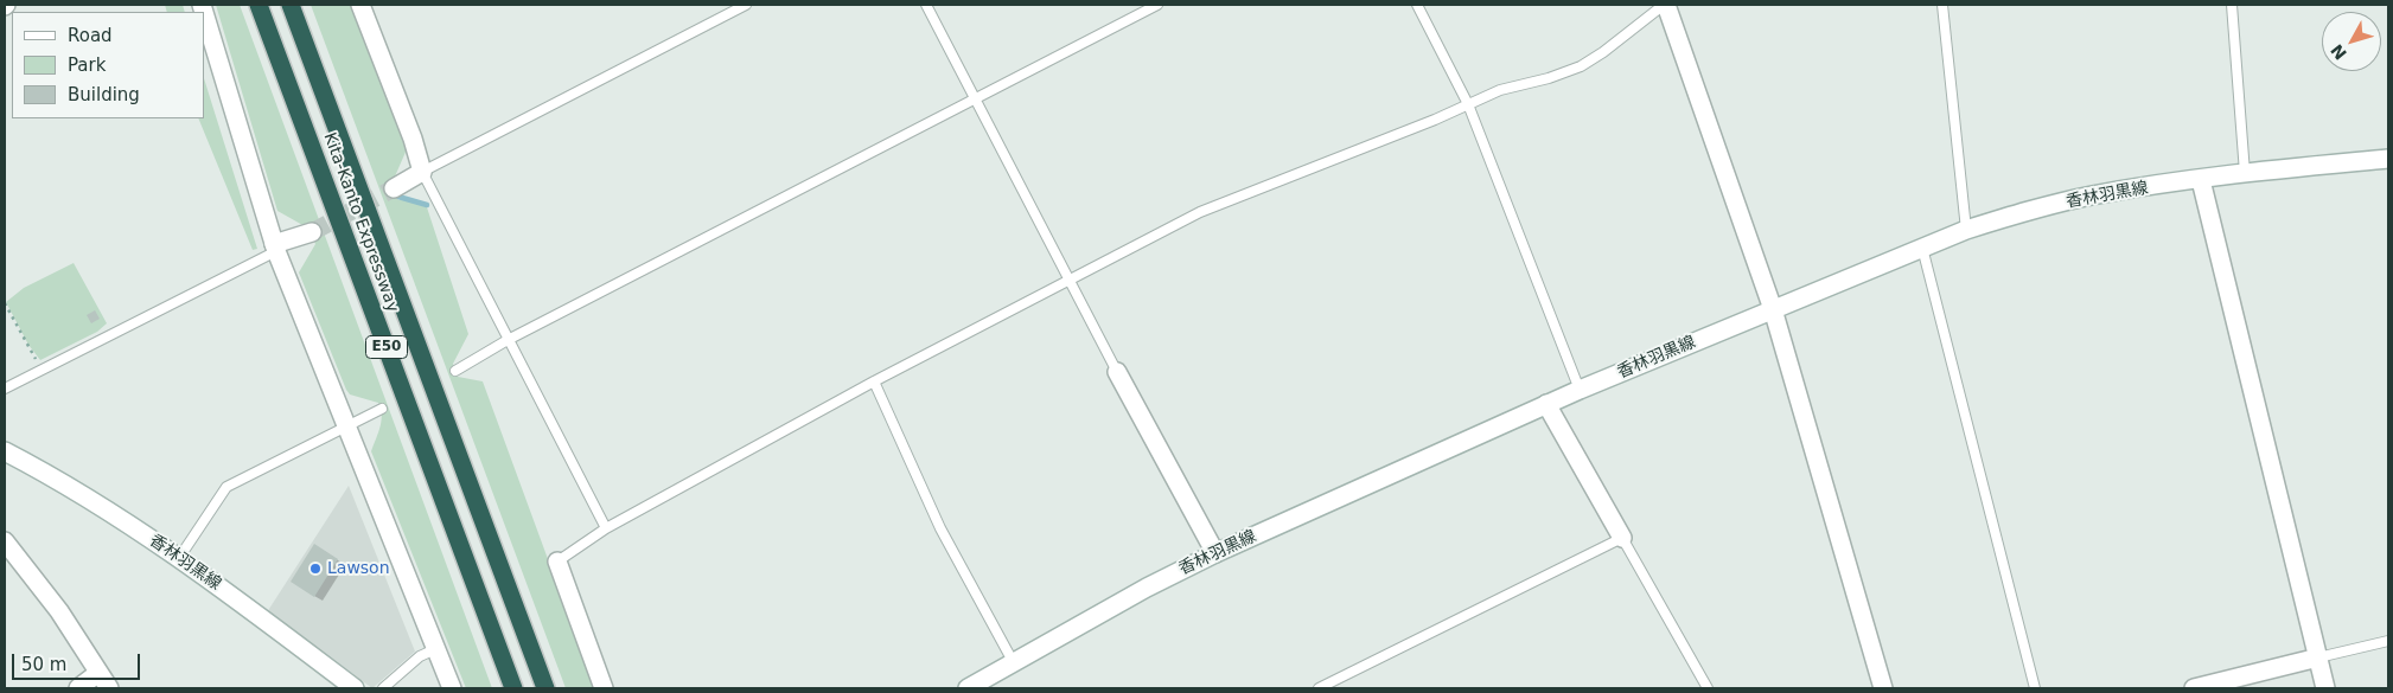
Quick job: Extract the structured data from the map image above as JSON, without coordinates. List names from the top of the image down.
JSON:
{
  "streets": {
    "highway": ["Kita-Kanto Expressway", "E50"],
    "street": ["香林羽黒線"]
  },
  "places": ["Lawson"],
  "legend": ["Road", "Park", "Building"],
  "scale_bar": "50 m",
  "north": "bottom left"
}
